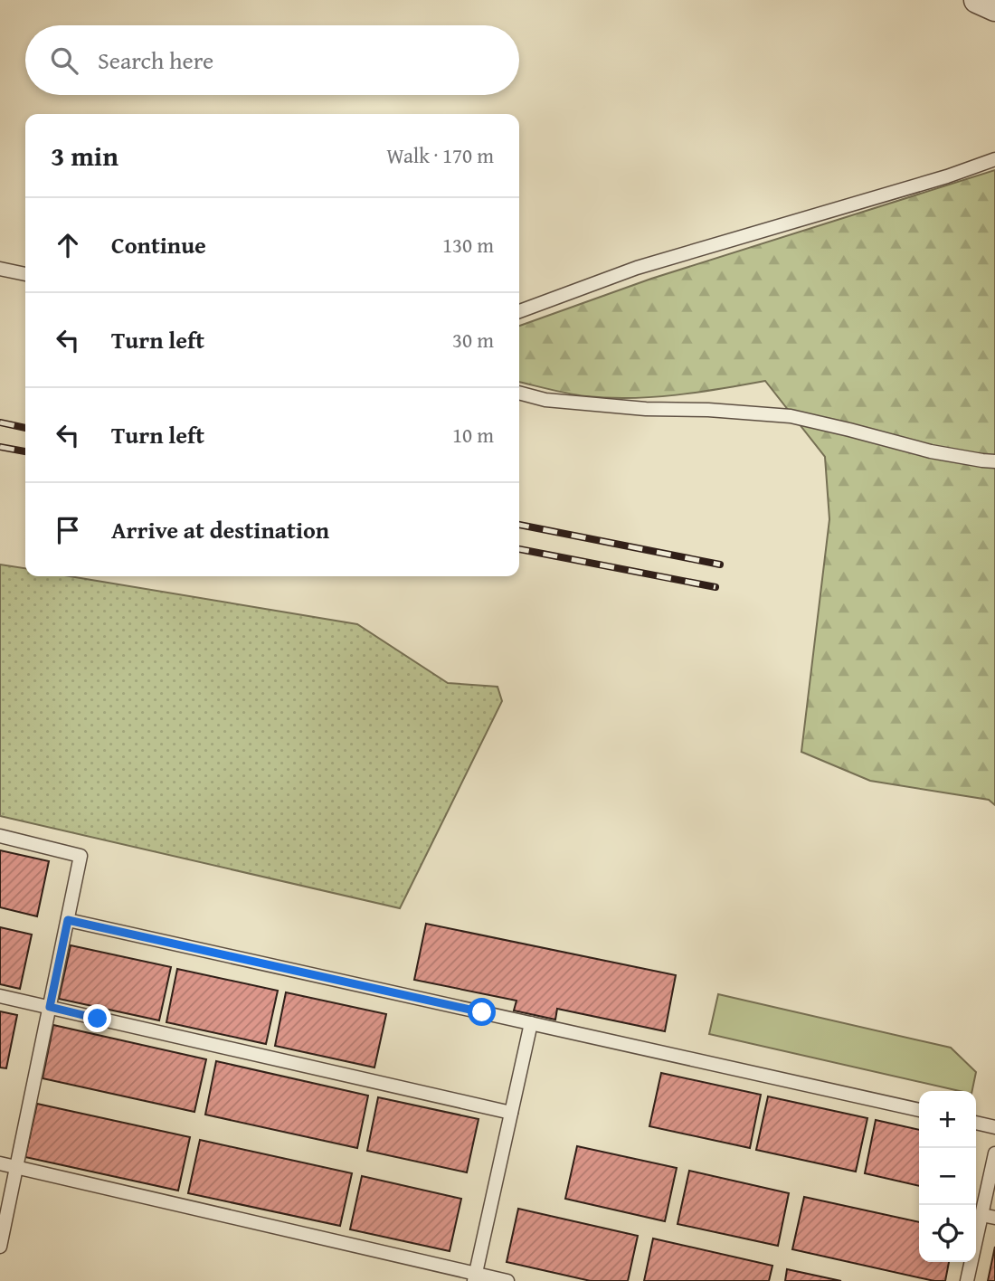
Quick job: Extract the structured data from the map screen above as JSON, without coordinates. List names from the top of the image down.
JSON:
{
  "page": {
    "search": "Search here",
    "heading": ["3 min", "Walk · 170 m"],
    "list": [
      ["Continue", "130 m"],
      ["Turn left", "30 m"],
      ["Turn left", "10 m"],
      "Arrive at destination"
    ],
    "map_buttons": ["+", "−"]
  }
}
